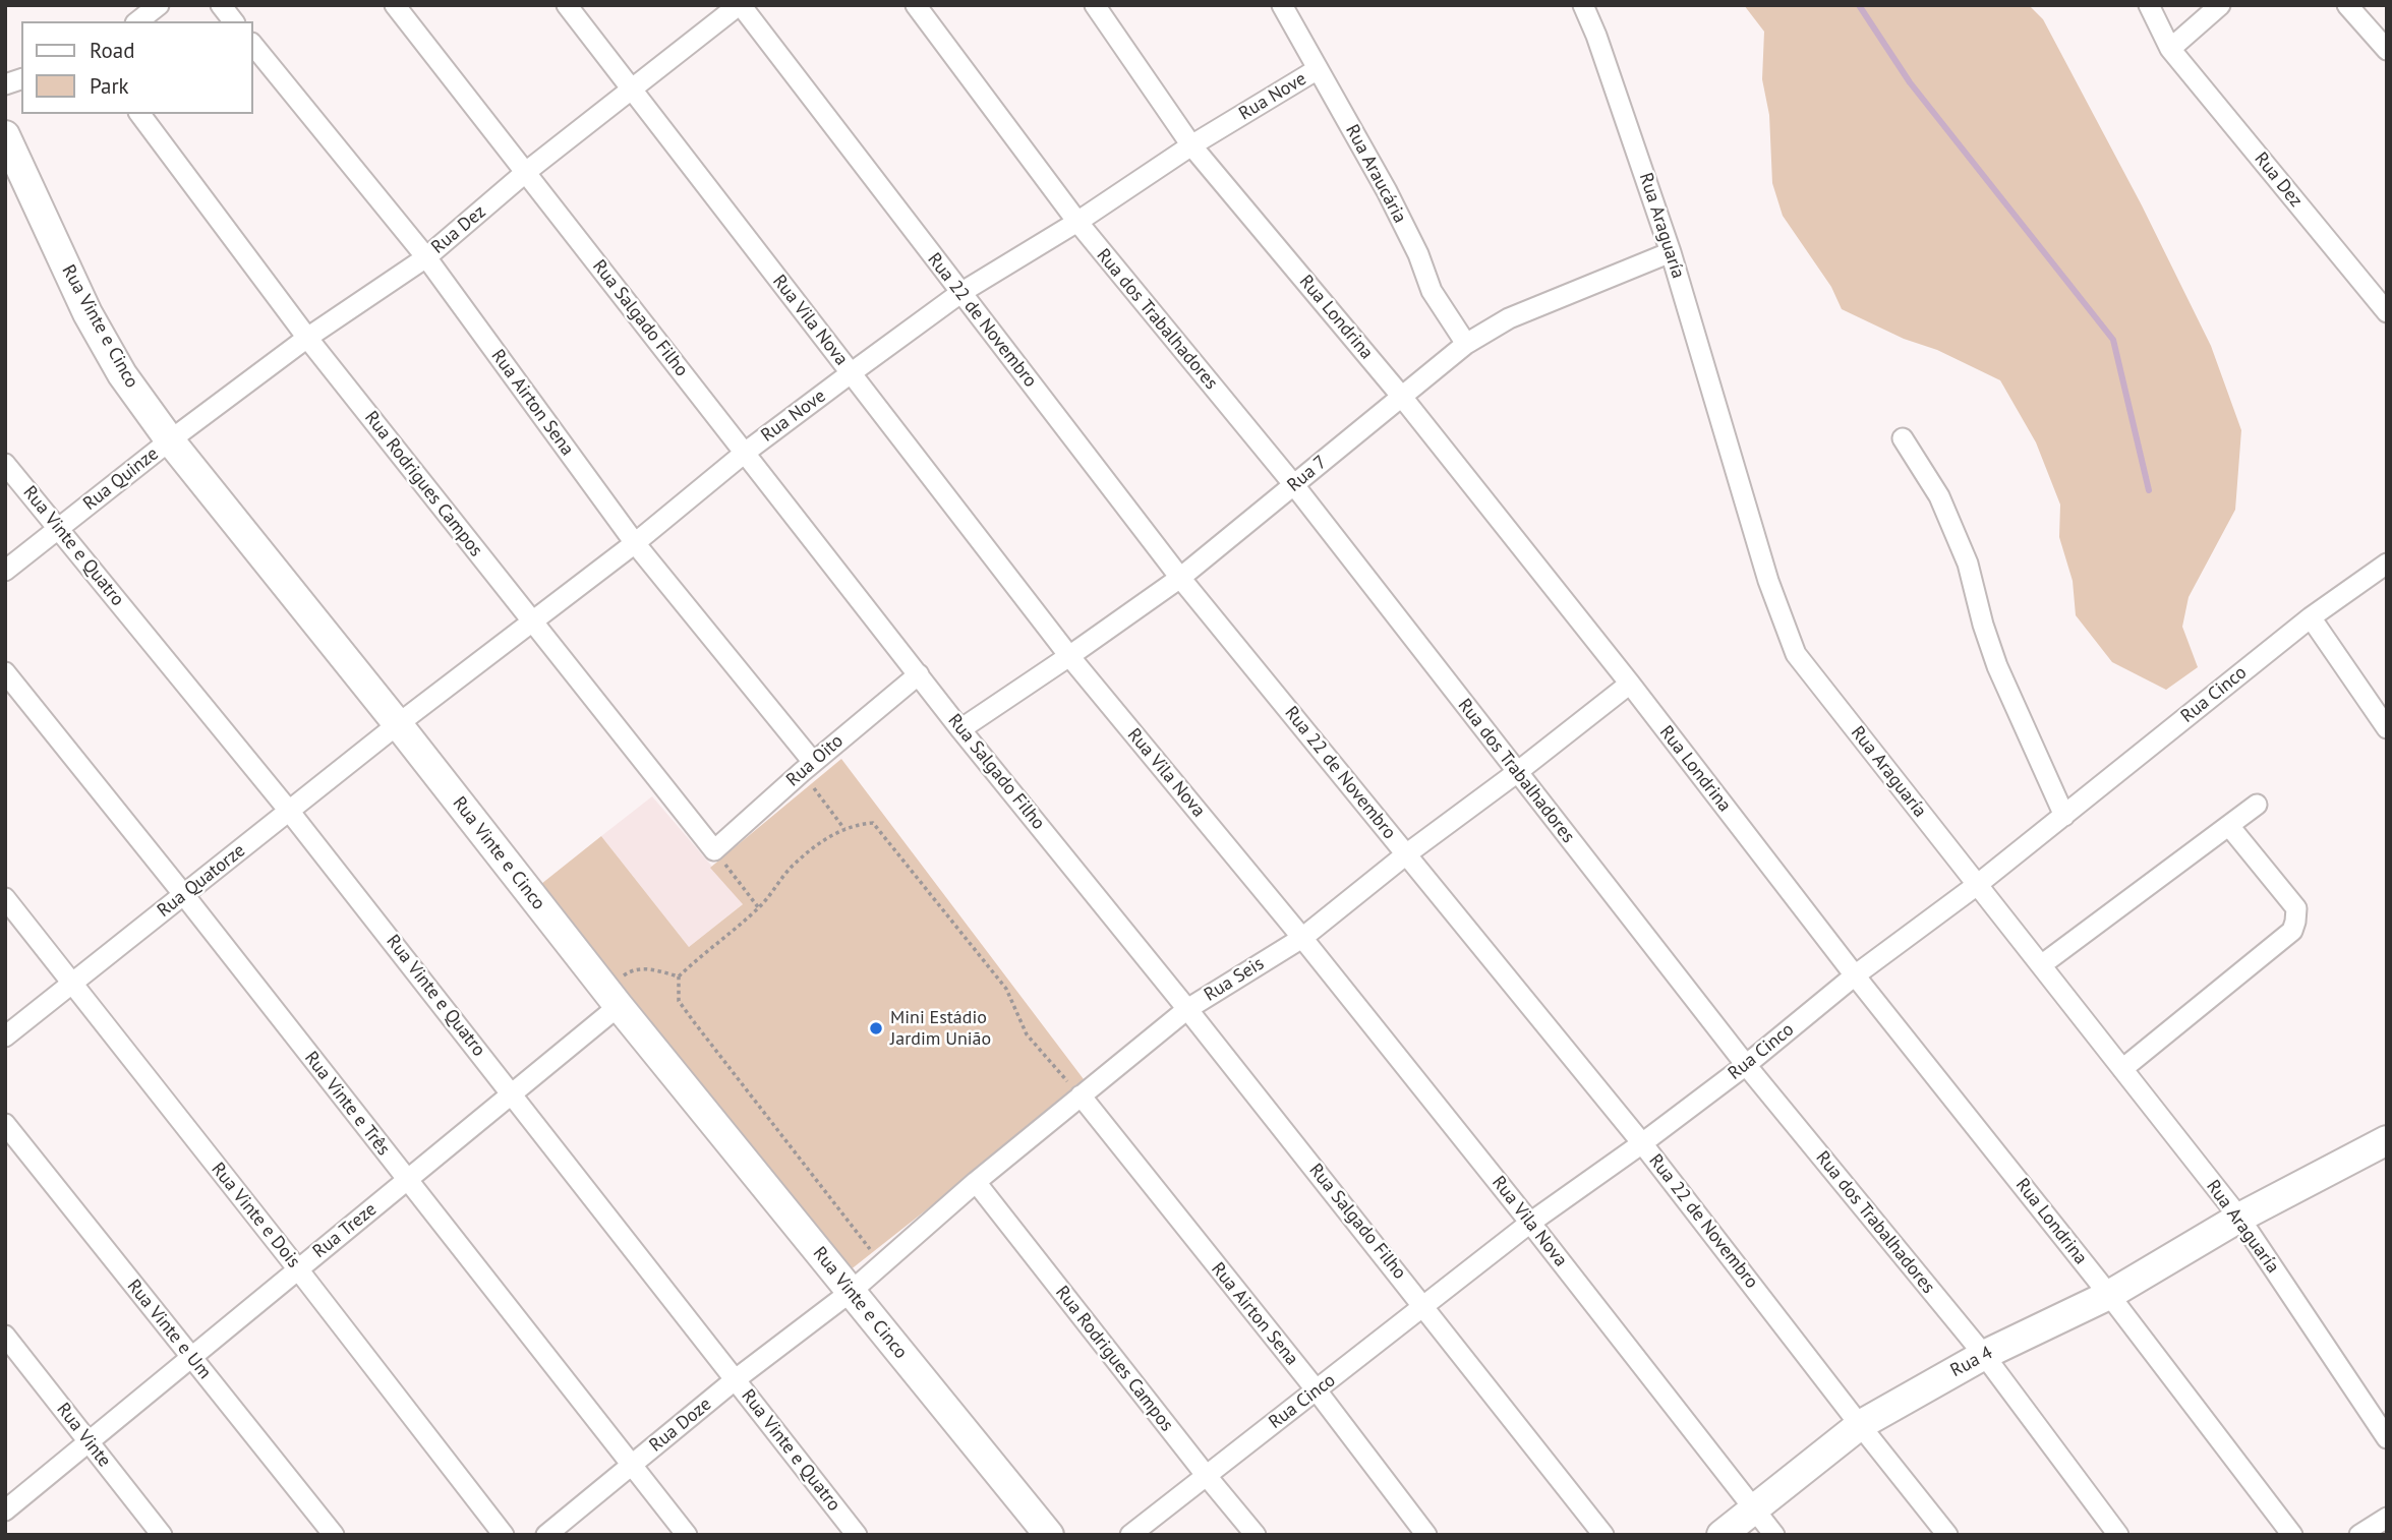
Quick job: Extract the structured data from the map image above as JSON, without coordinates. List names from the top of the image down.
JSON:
{
  "streets": {
    "street": [
      "Rua Nove",
      "Rua Araucária",
      "Rua Dez",
      "Rua Araguaría",
      "Rua Londrina",
      "Rua Salgado Filho",
      "Rua dos Trabalhadores",
      "Rua Vila Nova",
      "Rua 22 de Novembro",
      "Rua Vinte e Cinco",
      "Rua Airton Sena",
      "Rua 7",
      "Rua Quinze",
      "Rua Rodrigues Campos",
      "Rua Vinte e Quatro",
      "Rua Cinco",
      "Rua Oito",
      "Rua Quatorze",
      "Rua Seis",
      "Rua Vinte e Três",
      "Rua Vinte e Dois",
      "Rua Treze",
      "Rua Vinte e Um",
      "Rua 4",
      "Rua Doze",
      "Rua Vinte"
    ]
  },
  "crossings": [
    ["Rua Nove", "Rua Araucária"],
    ["Rua Nove", "Rua Londrina"],
    ["Rua Nove", "Rua Salgado Filho"],
    ["Rua Nove", "Rua dos Trabalhadores"],
    ["Rua Nove", "Rua Vila Nova"],
    ["Rua Nove", "Rua 22 de Novembro"],
    ["Rua Nove", "Rua Vinte e Cinco"],
    ["Rua Nove", "Rua Airton Sena"],
    ["Rua Nove", "Rua Rodrigues Campos"],
    ["Rua Nove", "Rua Quatorze"],
    ["Rua Araucária", "Rua 7"],
    ["Rua Dez", "Rua Salgado Filho"],
    ["Rua Dez", "Rua Vila Nova"],
    ["Rua Dez", "Rua 22 de Novembro"],
    ["Rua Dez", "Rua Vinte e Cinco"],
    ["Rua Dez", "Rua Airton Sena"],
    ["Rua Dez", "Rua Quinze"],
    ["Rua Dez", "Rua Rodrigues Campos"],
    ["Rua Araguaría", "Rua 7"],
    ["Rua Araguaría", "Rua Cinco"],
    ["Rua Araguaría", "Rua 4"],
    ["Rua Londrina", "Rua 7"],
    ["Rua Londrina", "Rua Cinco"],
    ["Rua Londrina", "Rua Seis"],
    ["Rua Londrina", "Rua 4"],
    ["Rua Salgado Filho", "Rua 7"],
    ["Rua Salgado Filho", "Rua Cinco"],
    ["Rua Salgado Filho", "Rua Oito"],
    ["Rua Salgado Filho", "Rua Seis"],
    ["Rua dos Trabalhadores", "Rua 7"],
    ["Rua dos Trabalhadores", "Rua Cinco"],
    ["Rua dos Trabalhadores", "Rua Seis"],
    ["Rua dos Trabalhadores", "Rua 4"],
    ["Rua Vila Nova", "Rua 7"],
    ["Rua Vila Nova", "Rua Cinco"],
    ["Rua Vila Nova", "Rua Seis"],
    ["Rua Vila Nova", "Rua 4"],
    ["Rua 22 de Novembro", "Rua 7"],
    ["Rua 22 de Novembro", "Rua Cinco"],
    ["Rua 22 de Novembro", "Rua Seis"],
    ["Rua 22 de Novembro", "Rua 4"],
    ["Rua Vinte e Cinco", "Rua Quinze"],
    ["Rua Vinte e Cinco", "Rua Quatorze"],
    ["Rua Vinte e Cinco", "Rua Seis"],
    ["Rua Vinte e Cinco", "Rua Treze"],
    ["Rua Vinte e Cinco", "Rua Doze"],
    ["Rua Airton Sena", "Rua Cinco"],
    ["Rua Airton Sena", "Rua Oito"],
    ["Rua Airton Sena", "Rua Seis"],
    ["Rua Quinze", "Rua Vinte e Quatro"],
    ["Rua Rodrigues Campos", "Rua Cinco"],
    ["Rua Rodrigues Campos", "Rua Oito"],
    ["Rua Rodrigues Campos", "Rua Seis"],
    ["Rua Vinte e Quatro", "Rua Quatorze"],
    ["Rua Vinte e Quatro", "Rua Treze"],
    ["Rua Vinte e Quatro", "Rua Doze"],
    ["Rua Quatorze", "Rua Vinte e Três"],
    ["Rua Quatorze", "Rua Vinte e Dois"],
    ["Rua Seis", "Rua Doze"],
    ["Rua Vinte e Três", "Rua Treze"],
    ["Rua Vinte e Três", "Rua Doze"],
    ["Rua Vinte e Dois", "Rua Treze"],
    ["Rua Treze", "Rua Vinte e Um"],
    ["Rua Treze", "Rua Vinte"]
  ],
  "places": ["Mini Estádio Jardim União"],
  "legend": ["Road", "Park"]
}
